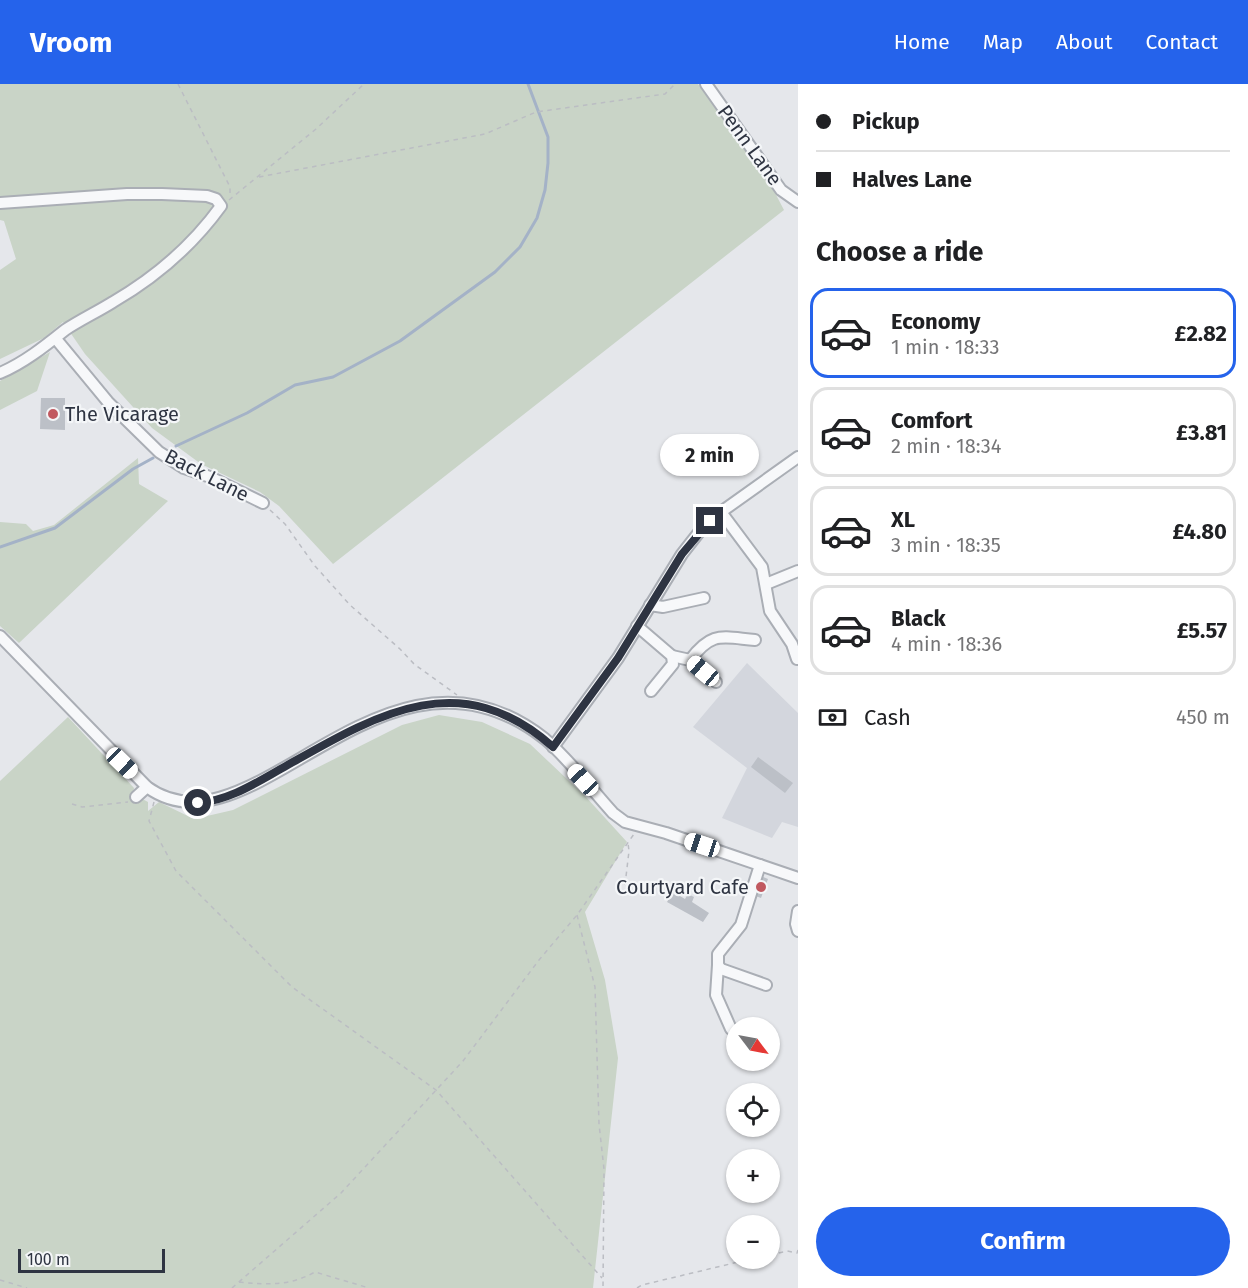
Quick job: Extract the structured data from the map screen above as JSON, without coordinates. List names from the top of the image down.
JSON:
{
  "streets": {
    "street": ["Penn Lane", "Back Lane"]
  },
  "places": ["The Vicarage", "Courtyard Cafe"],
  "scale_bar": "100 m",
  "north": "bottom right",
  "page": {
    "header": "Vroom",
    "nav": [
      "Home",
      "Map",
      "About",
      "Contact"
    ],
    "banner": ["Pickup", "Halves Lane"],
    "heading": "Choose a ride",
    "list": [
      {
        "name": "Economy",
        "note": "1 min · 18:33",
        "value": "£2.82"
      },
      {
        "name": "Comfort",
        "note": "2 min · 18:34",
        "value": "£3.81"
      },
      {
        "name": "XL",
        "note": "3 min · 18:35",
        "value": "£4.80"
      },
      {
        "name": "Black",
        "note": "4 min · 18:36",
        "value": "£5.57"
      }
    ],
    "bubble": "2 min",
    "pay": ["Cash", "450 m"],
    "map_buttons": ["+", "−"],
    "buttons": "Confirm",
    "scale": "100 m"
  }
}
